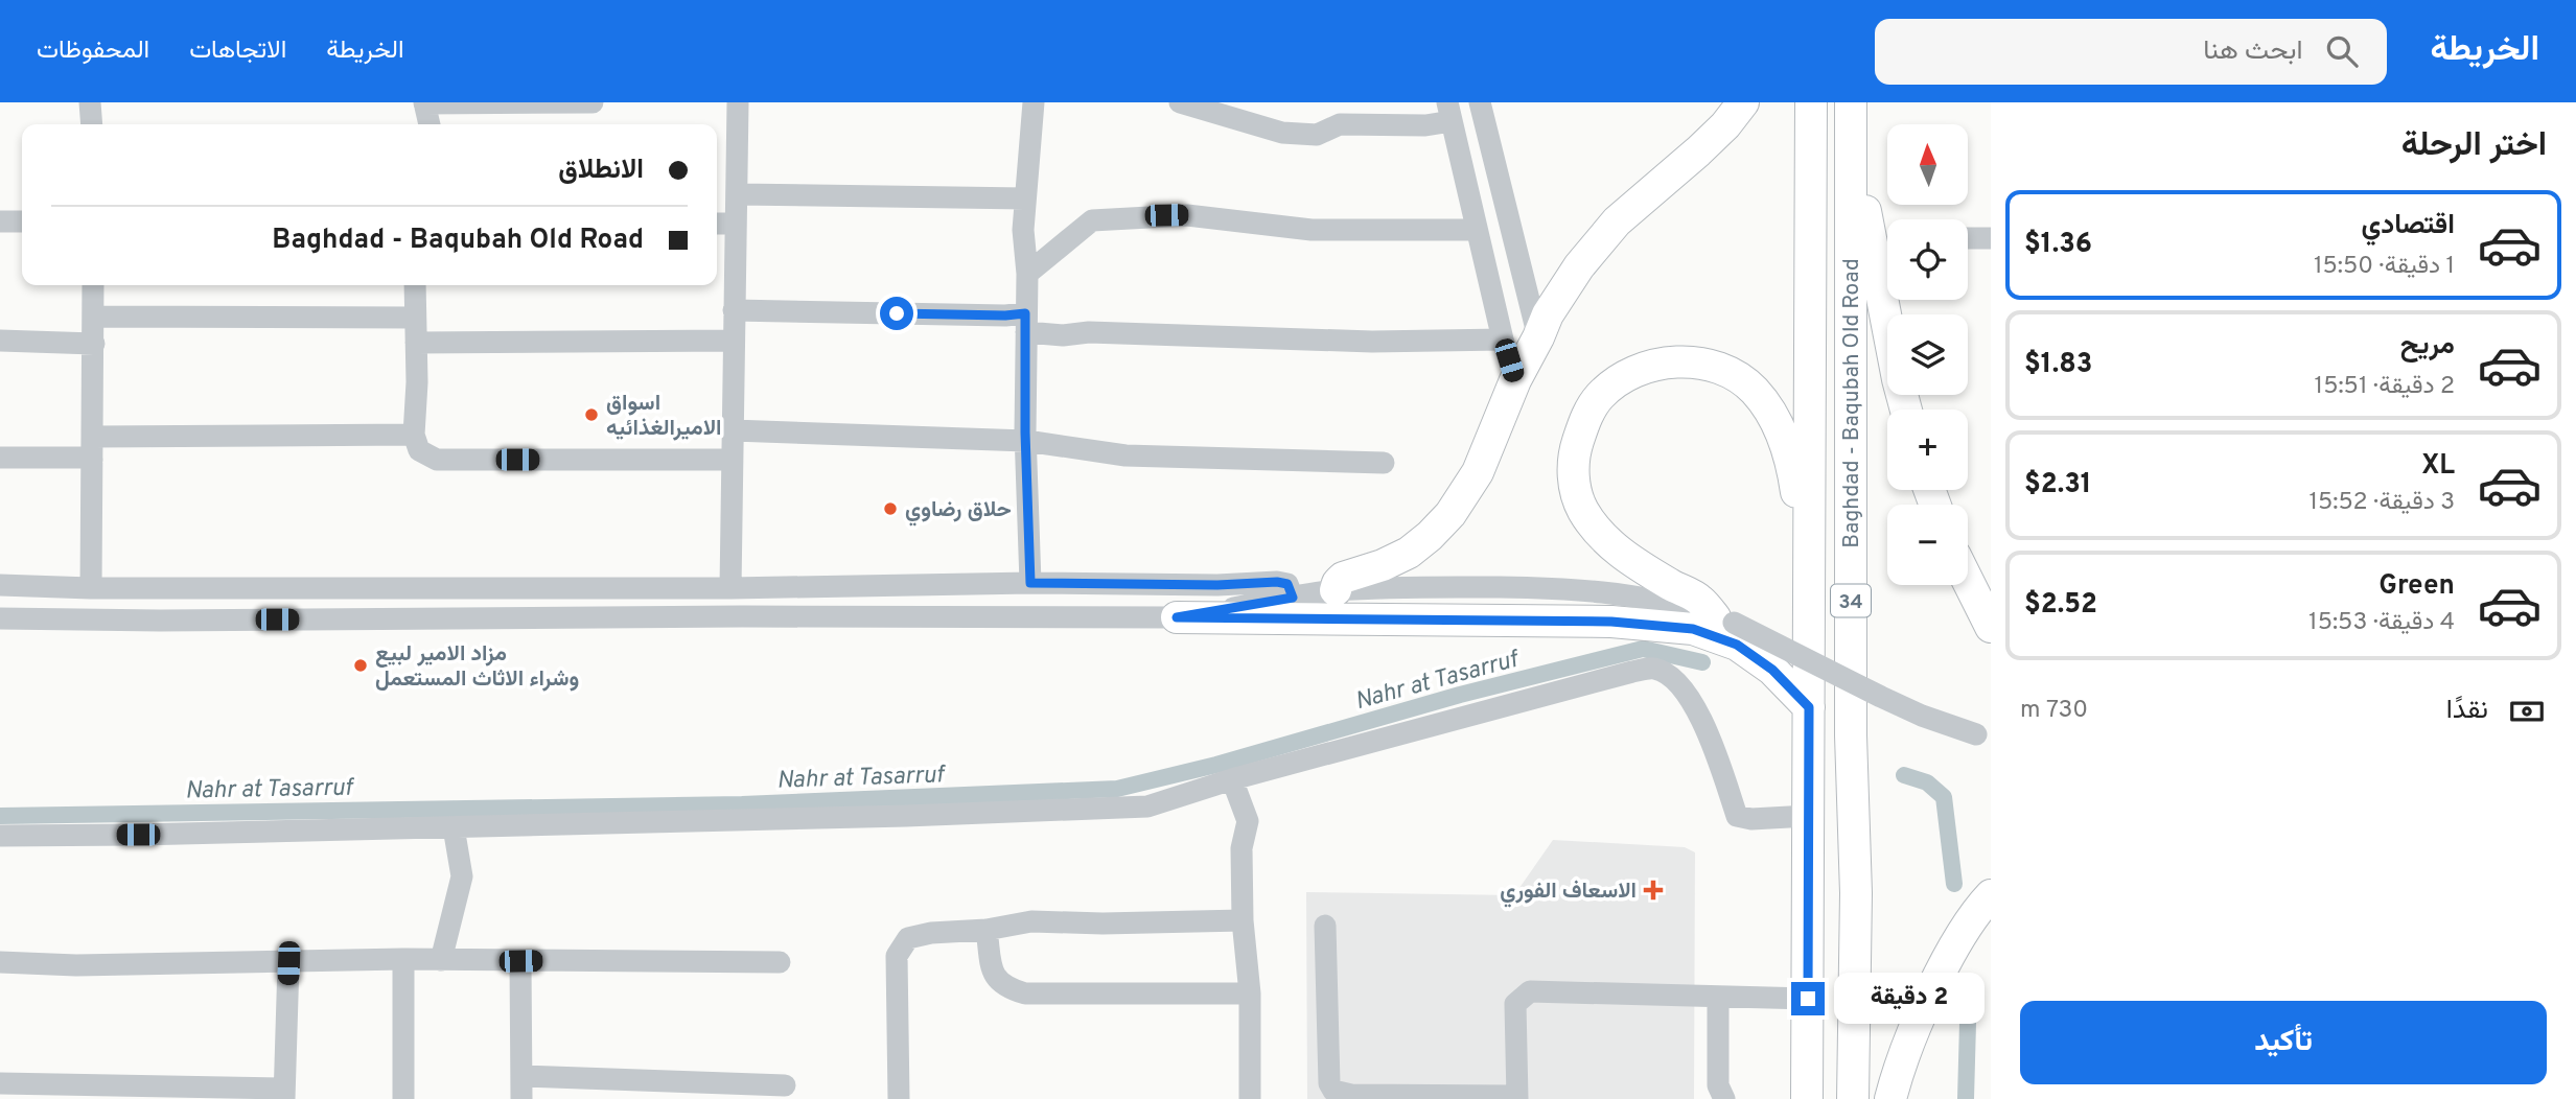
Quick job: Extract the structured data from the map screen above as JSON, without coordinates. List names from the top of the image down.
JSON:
{
  "streets": {
    "highway": ["Baghdad - Baqubah Old Road", "34"]
  },
  "water": ["Nahr at Tasarruf"],
  "places": {
    "other": ["اسواق الاميرالغذائيه", "حلاق رضاوي", "مزاد الامير لبيع وشراء الاثاث المستعمل"],
    "health": ["الاسعاف الفوري"]
  },
  "north": "top",
  "page": {
    "header": "الخريطة",
    "search": "ابحث هنا",
    "nav": ["الخريطة", "الاتجاهات", "المحفوظات"],
    "heading": "اختر الرحلة",
    "map_buttons": ["+", "−"],
    "banner": ["الانطلاق", "Baghdad - Baqubah Old Road"],
    "list": [
      {
        "name": "اقتصادي",
        "note": "1 دقيقة · 15:50",
        "value": "$1.36"
      },
      {
        "name": "مريح",
        "note": "2 دقيقة · 15:51",
        "value": "$1.83"
      },
      {
        "name": "XL",
        "note": "3 دقيقة · 15:52",
        "value": "$2.31"
      },
      {
        "name": "Green",
        "note": "4 دقيقة · 15:53",
        "value": "$2.52"
      }
    ],
    "pay": ["نقدًا", "730 m"],
    "bubble": "2 دقيقة",
    "buttons": "تأكيد"
  }
}
